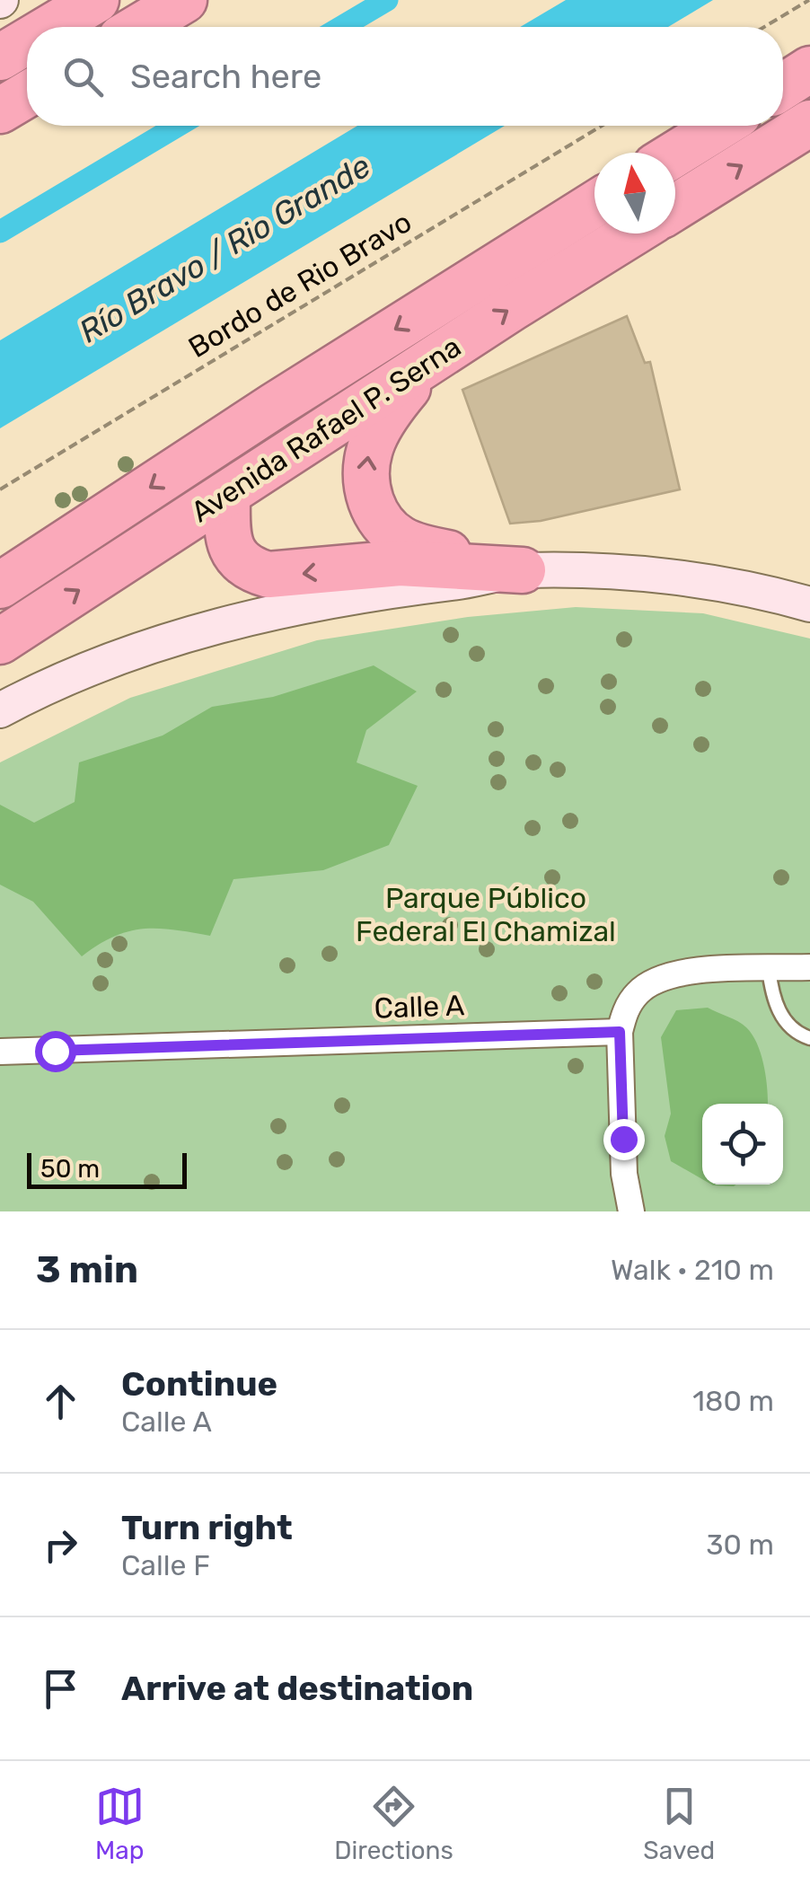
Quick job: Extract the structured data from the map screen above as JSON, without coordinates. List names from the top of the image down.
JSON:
{
  "streets": {
    "highway": ["Avenida Rafael P. Serna"],
    "street": ["Calle A"],
    "path": ["Bordo de Rio Bravo"]
  },
  "water": ["Río Bravo / Rio Grande"],
  "parks": ["Parque Público Federal El Chamizal"],
  "scale_bar": "50 m",
  "north": "top",
  "page": {
    "search": "Search here",
    "scale": "50 m",
    "heading": ["3 min", "Walk · 210 m"],
    "list": [
      ["Continue", "Calle A", "180 m"],
      ["Turn right", "Calle F", "30 m"],
      "Arrive at destination"
    ],
    "nav": ["Map", "Directions", "Saved"]
  }
}
